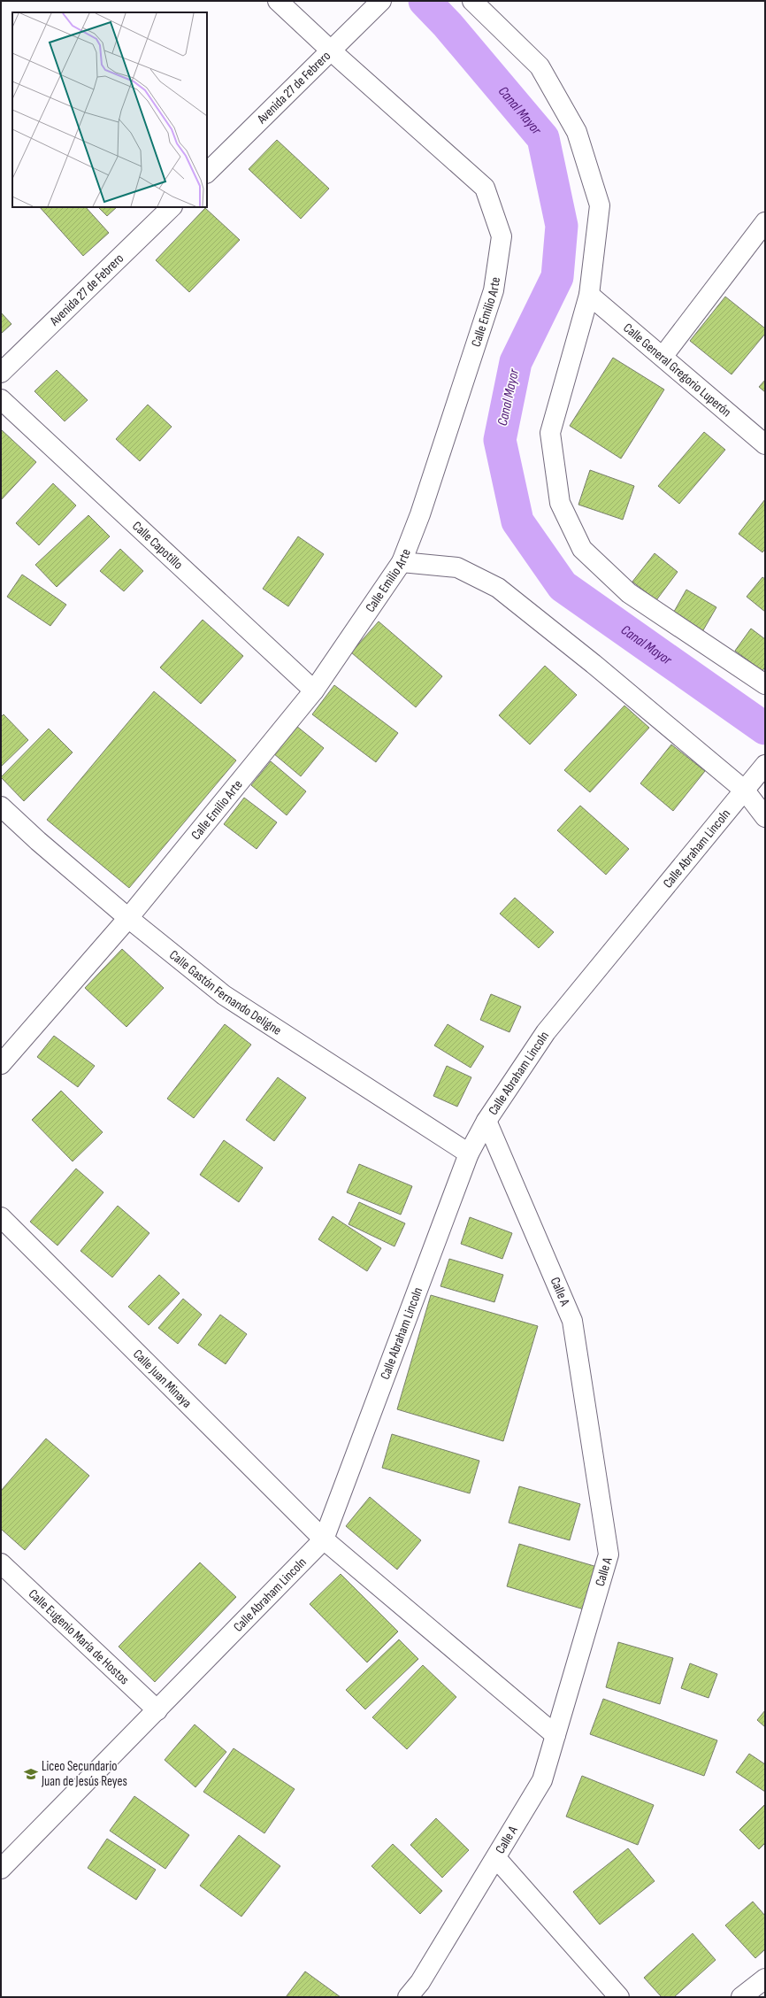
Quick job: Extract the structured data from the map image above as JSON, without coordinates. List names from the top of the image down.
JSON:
{
  "streets": {
    "street": [
      "Avenida 27 de Febrero",
      "Calle Emilio Arte",
      "Calle General Gregorio Luperón",
      "Calle Capotillo",
      "Calle Abraham Lincoln",
      "Calle Gastón Fernando Deligne",
      "Calle A",
      "Calle Juan Minaya",
      "Calle Eugenio María de Hostos"
    ]
  },
  "crossings": [
    ["Avenida 27 de Febrero", "Calle Emilio Arte"],
    ["Calle Emilio Arte", "Calle Capotillo"],
    ["Calle Emilio Arte", "Calle Gastón Fernando Deligne"],
    ["Calle Abraham Lincoln", "Calle Gastón Fernando Deligne"],
    ["Calle Abraham Lincoln", "Calle A"],
    ["Calle Abraham Lincoln", "Calle Juan Minaya"],
    ["Calle Abraham Lincoln", "Calle Eugenio María de Hostos"],
    ["Calle A", "Calle Juan Minaya"]
  ],
  "water": ["Canal Mayor"],
  "places": {
    "school or university": ["Liceo Secundario Juan de Jesús Reyes"]
  }
}
